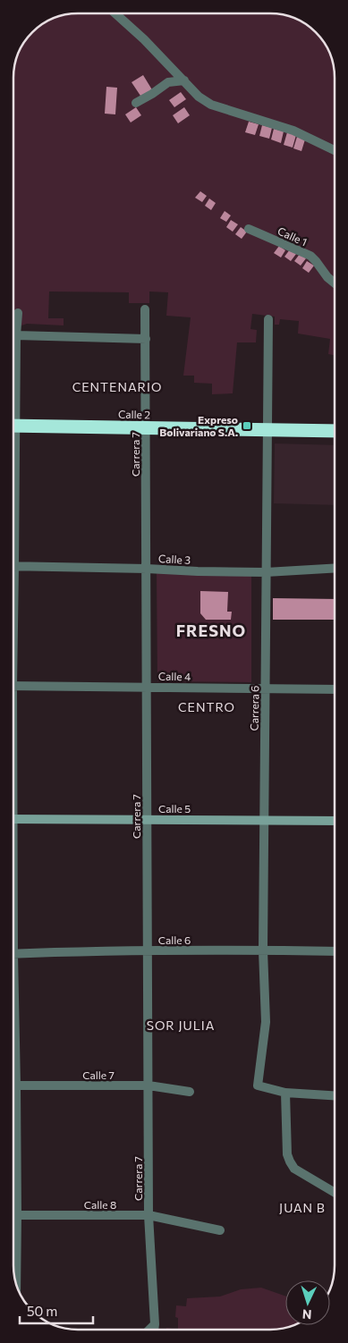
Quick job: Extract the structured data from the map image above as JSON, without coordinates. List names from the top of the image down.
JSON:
{
  "streets": {
    "highway": ["Calle 2"],
    "street": [
      "Calle 1",
      "Carrera 7",
      "Calle 3",
      "Calle 4",
      "Carrera 6",
      "Calle 5",
      "Calle 6",
      "Calle 7",
      "Calle 8"
    ]
  },
  "crossings": [
    ["Calle 2", "Carrera 7"],
    ["Calle 2", "Carrera 6"],
    ["Carrera 7", "Calle 3"],
    ["Carrera 7", "Calle 4"],
    ["Carrera 7", "Calle 5"],
    ["Carrera 7", "Calle 6"],
    ["Carrera 7", "Calle 7"],
    ["Carrera 7", "Calle 8"],
    ["Calle 3", "Carrera 6"],
    ["Calle 4", "Carrera 6"],
    ["Carrera 6", "Calle 5"],
    ["Carrera 6", "Calle 6"]
  ],
  "districts": [
    "CENTENARIO",
    "FRESNO",
    "CENTRO",
    "SOR JULIA",
    "JUAN B"
  ],
  "places": {
    "transit": ["Expreso Bolivariano S.A."]
  },
  "scale_bar": "50 m",
  "north": "bottom"
}
